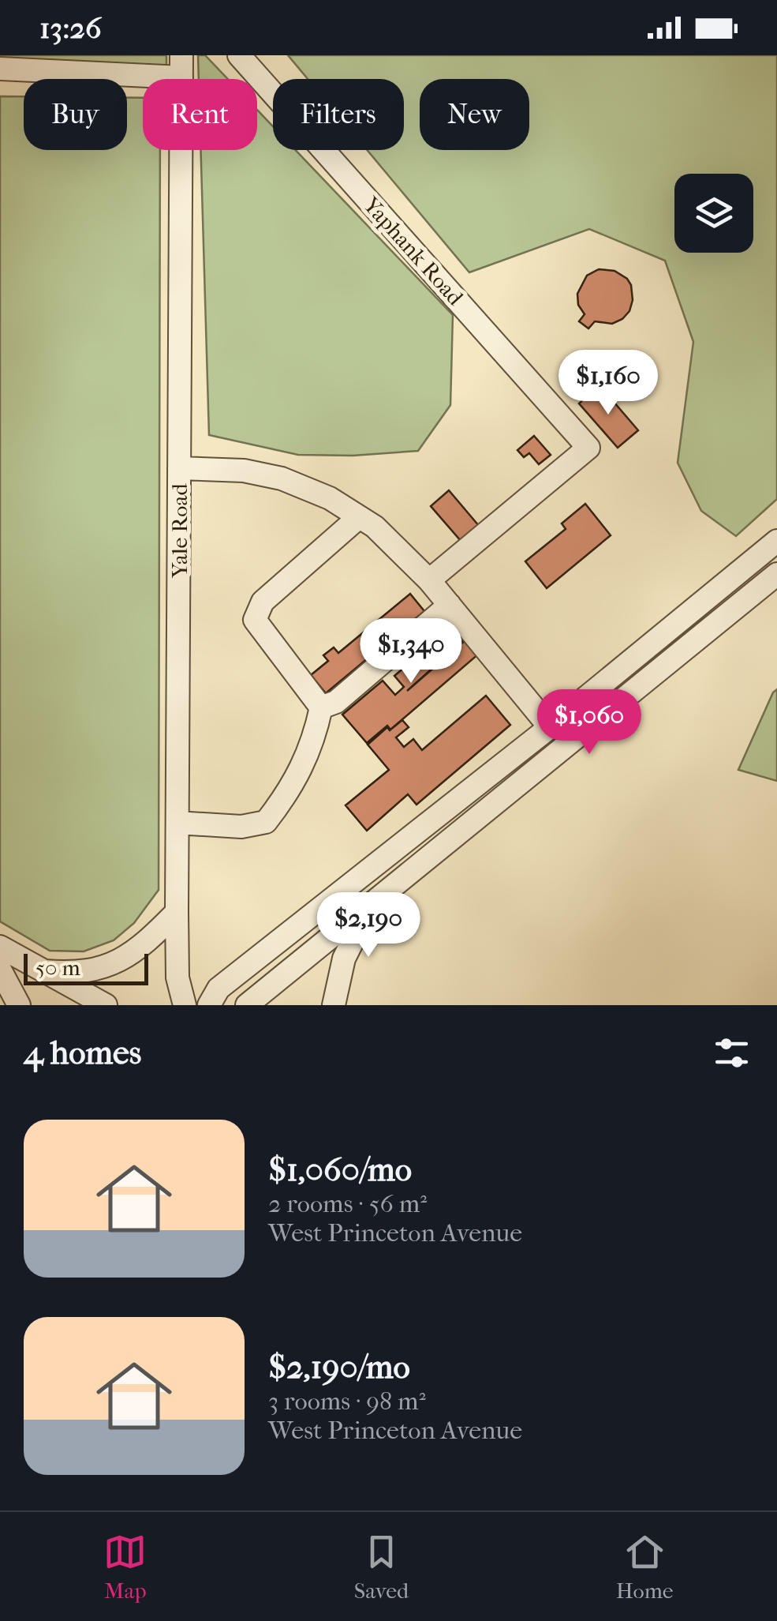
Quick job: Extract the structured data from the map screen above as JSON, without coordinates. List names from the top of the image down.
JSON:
{
  "streets": {
    "street": ["Yaphank Road", "Yale Road"]
  },
  "scale_bar": "50 m",
  "page": {
    "status": "13:26",
    "chip": [
      "Buy",
      "Rent",
      "Filters",
      "New"
    ],
    "price": [
      "$1,160",
      "$1,340",
      "$1,060",
      "$2,190"
    ],
    "scale": "50 m",
    "heading": "4 homes",
    "list": [
      {
        "name": "$1,060/mo",
        "note": "2 rooms · 56 m² · West Princeton Avenue"
      },
      {
        "name": "$2,190/mo",
        "note": "3 rooms · 98 m² · West Princeton Avenue"
      }
    ],
    "tabs": ["Map", "Saved", "Home"]
  }
}
